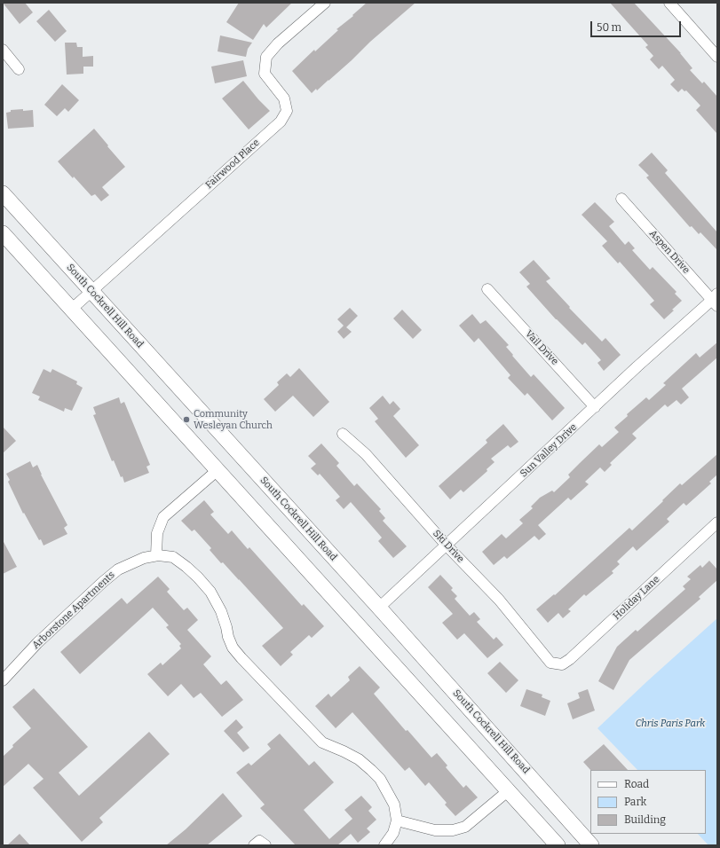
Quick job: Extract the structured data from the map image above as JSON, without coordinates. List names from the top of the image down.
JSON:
{
  "streets": {
    "main road": ["South Cockrell Hill Road"],
    "street": [
      "Fairwood Place",
      "Aspen Drive",
      "Vail Drive",
      "Sun Valley Drive",
      "Ski Drive",
      "Holiday Lane",
      "Arborstone Apartments"
    ]
  },
  "crossings": [
    ["Fairwood Place", "South Cockrell Hill Road"],
    ["Aspen Drive", "Sun Valley Drive"],
    ["South Cockrell Hill Road", "Sun Valley Drive"],
    ["Vail Drive", "Sun Valley Drive"],
    ["Sun Valley Drive", "Ski Drive"],
    ["Ski Drive", "Holiday Lane"]
  ],
  "parks": ["Chris Paris Park"],
  "places": ["Community Wesleyan Church"],
  "legend": ["Road", "Park", "Building"],
  "scale_bar": "50 m"
}
